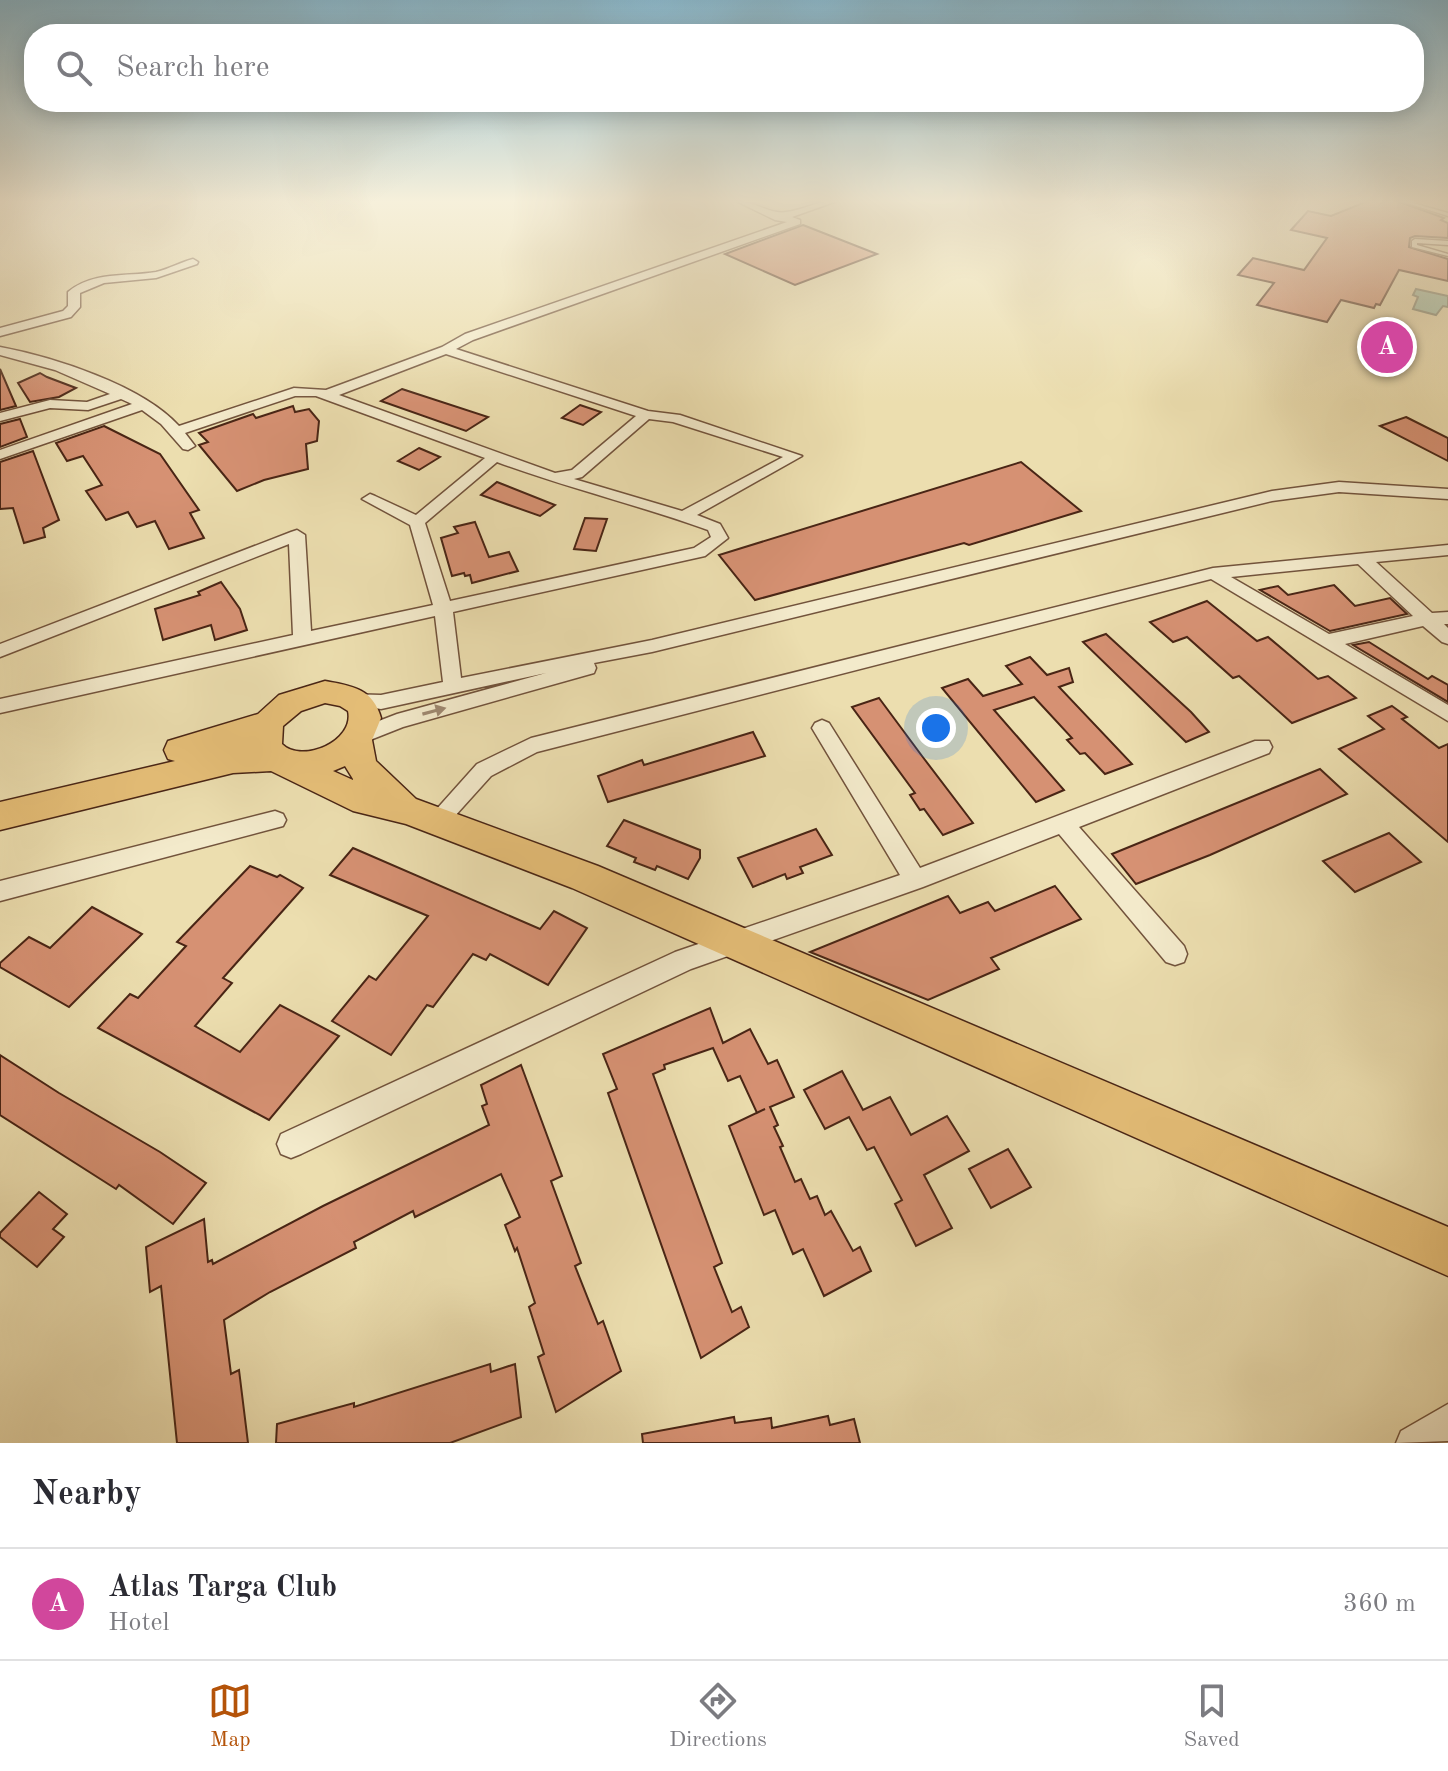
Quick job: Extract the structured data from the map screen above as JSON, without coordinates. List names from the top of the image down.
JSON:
{
  "page": {
    "search": "Search here",
    "pins": "A",
    "heading": "Nearby",
    "list": [
      {
        "mark": "A",
        "name": "Atlas Targa Club",
        "note": "Hotel",
        "value": "360 m"
      }
    ],
    "nav": ["Map", "Directions", "Saved"]
  }
}
